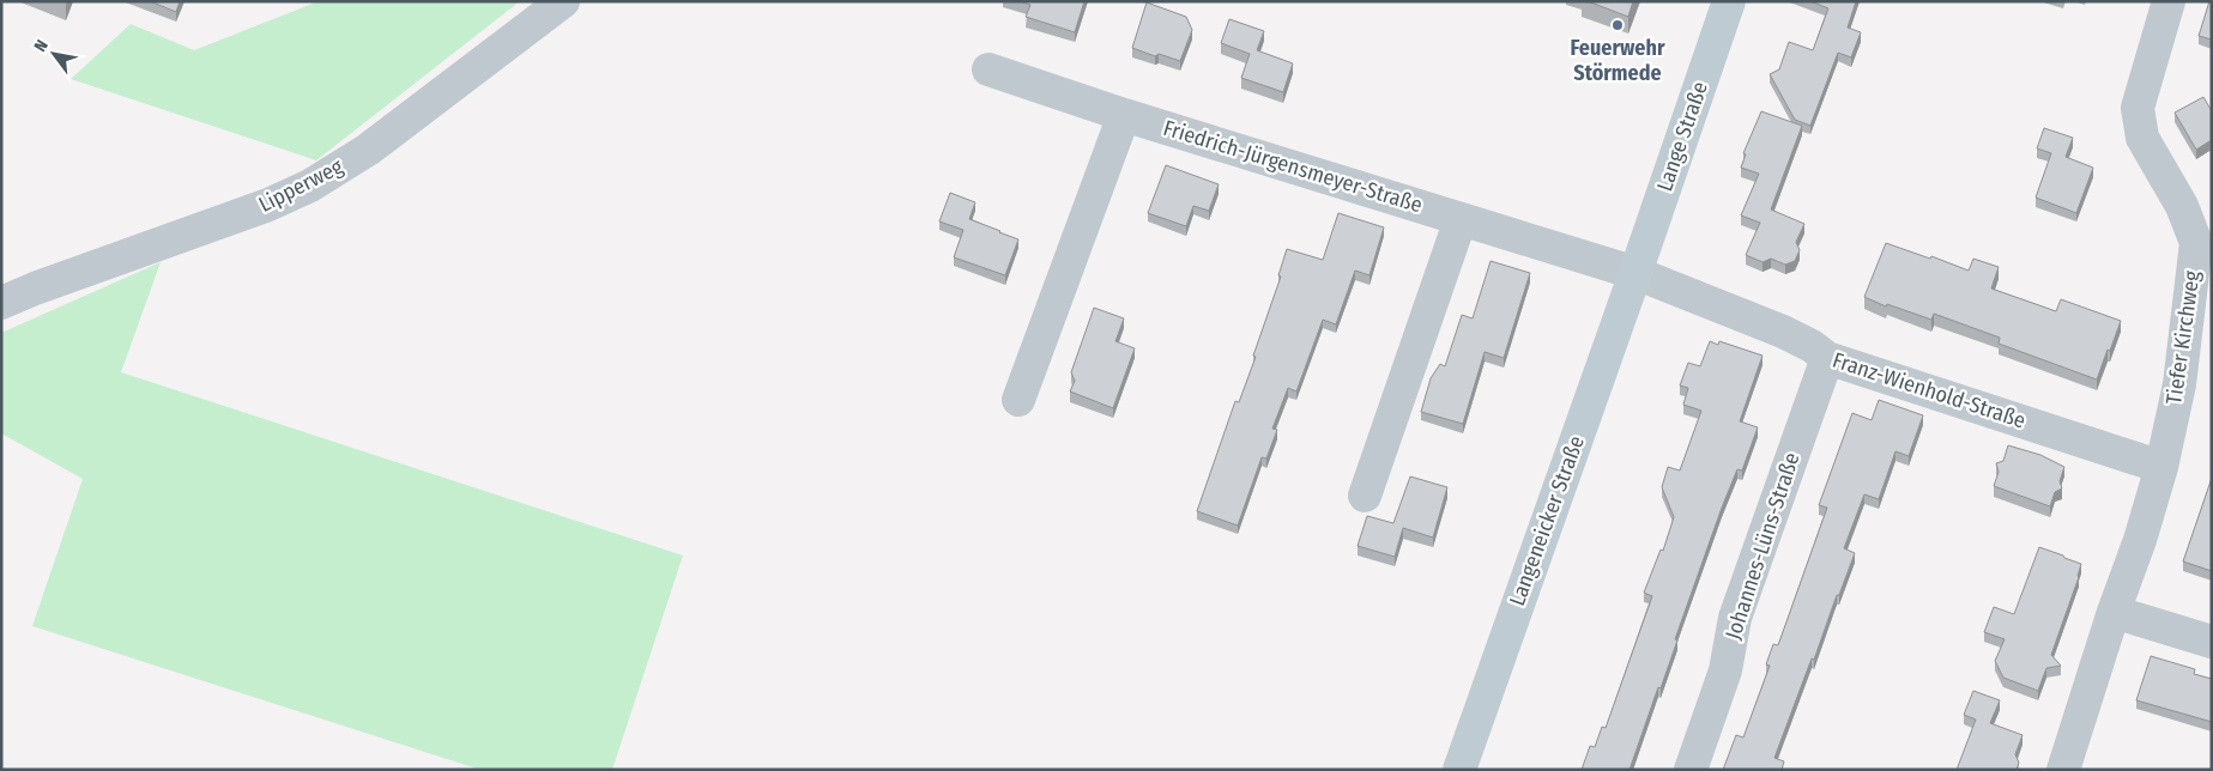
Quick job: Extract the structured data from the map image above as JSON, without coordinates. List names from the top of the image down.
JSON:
{
  "streets": {
    "main road": ["Lange Straße", "Langeneicker Straße"],
    "street": [
      "Friedrich-Jürgensmeyer-Straße",
      "Lipperweg",
      "Tiefer Kirchweg",
      "Franz-Wienhold-Straße",
      "Johannes-Lüns-Straße"
    ]
  },
  "crossings": [
    ["Lange Straße", "Friedrich-Jürgensmeyer-Straße"],
    ["Lange Straße", "Franz-Wienhold-Straße"],
    ["Lange Straße", "Langeneicker Straße"],
    ["Friedrich-Jürgensmeyer-Straße", "Franz-Wienhold-Straße"],
    ["Friedrich-Jürgensmeyer-Straße", "Langeneicker Straße"],
    ["Tiefer Kirchweg", "Franz-Wienhold-Straße"],
    ["Franz-Wienhold-Straße", "Langeneicker Straße"],
    ["Franz-Wienhold-Straße", "Johannes-Lüns-Straße"]
  ],
  "places": ["Feuerwehr Störmede"],
  "north": "top left"
}
